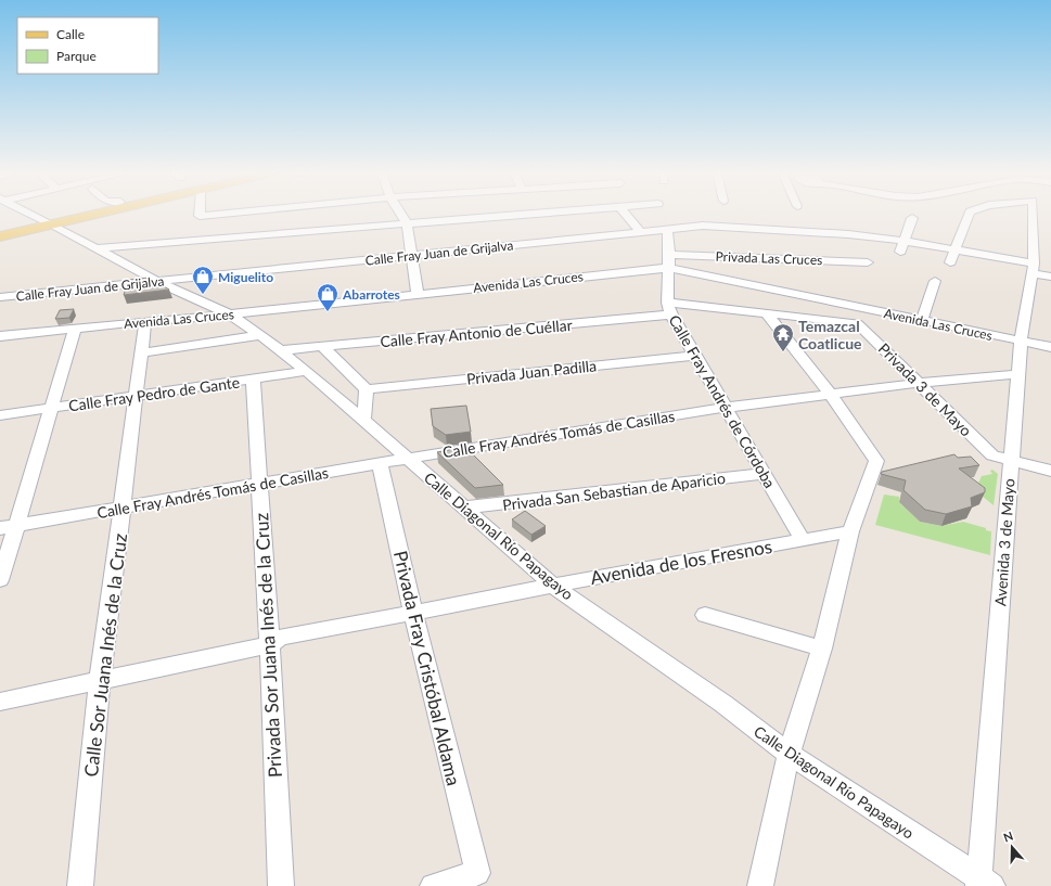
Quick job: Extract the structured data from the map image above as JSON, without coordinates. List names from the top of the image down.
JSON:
{
  "streets": {
    "street": [
      "Calle Fray Juan de Grijalva",
      "Privada Las Cruces",
      "Avenida Las Cruces",
      "Calle Fray Antonio de Cuéllar",
      "Privada Juan Padilla",
      "Privada 3 de Mayo",
      "Calle Fray Pedro de Gante",
      "Calle Fray Andrés de Córdoba",
      "Calle Fray Andrés Tomás de Casillas",
      "Privada San Sebastian de Aparicio",
      "Calle Diagonal Río Papagayo",
      "Avenida 3 de Mayo",
      "Avenida de los Fresnos",
      "Privada Sor Juana Inés de la Cruz",
      "Calle Sor Juana Inés de la Cruz",
      "Privada Fray Cristóbal Aldama"
    ]
  },
  "crossings": [
    ["Calle Fray Juan de Grijalva", "Calle Fray Andrés de Córdoba"],
    ["Calle Fray Juan de Grijalva", "Calle Diagonal Río Papagayo"],
    ["Calle Fray Juan de Grijalva", "Avenida 3 de Mayo"],
    ["Privada Las Cruces", "Calle Fray Andrés de Córdoba"],
    ["Avenida Las Cruces", "Calle Fray Andrés de Córdoba"],
    ["Avenida Las Cruces", "Calle Diagonal Río Papagayo"],
    ["Avenida Las Cruces", "Avenida 3 de Mayo"],
    ["Avenida Las Cruces", "Calle Sor Juana Inés de la Cruz"],
    ["Calle Fray Antonio de Cuéllar", "Privada 3 de Mayo"],
    ["Calle Fray Antonio de Cuéllar", "Calle Fray Andrés de Córdoba"],
    ["Calle Fray Antonio de Cuéllar", "Calle Diagonal Río Papagayo"],
    ["Privada Juan Padilla", "Calle Fray Andrés de Córdoba"],
    ["Privada 3 de Mayo", "Calle Fray Andrés de Córdoba"],
    ["Privada 3 de Mayo", "Calle Fray Andrés Tomás de Casillas"],
    ["Privada 3 de Mayo", "Avenida 3 de Mayo"],
    ["Calle Fray Pedro de Gante", "Calle Diagonal Río Papagayo"],
    ["Calle Fray Pedro de Gante", "Privada Sor Juana Inés de la Cruz"],
    ["Calle Fray Pedro de Gante", "Calle Sor Juana Inés de la Cruz"],
    ["Calle Fray Andrés de Córdoba", "Calle Fray Andrés Tomás de Casillas"],
    ["Calle Fray Andrés de Córdoba", "Privada San Sebastian de Aparicio"],
    ["Calle Fray Andrés de Córdoba", "Avenida de los Fresnos"],
    ["Calle Fray Andrés Tomás de Casillas", "Calle Diagonal Río Papagayo"],
    ["Calle Fray Andrés Tomás de Casillas", "Avenida 3 de Mayo"],
    ["Calle Fray Andrés Tomás de Casillas", "Privada Sor Juana Inés de la Cruz"],
    ["Calle Fray Andrés Tomás de Casillas", "Calle Sor Juana Inés de la Cruz"],
    ["Calle Fray Andrés Tomás de Casillas", "Privada Fray Cristóbal Aldama"],
    ["Privada San Sebastian de Aparicio", "Calle Diagonal Río Papagayo"],
    ["Calle Diagonal Río Papagayo", "Avenida 3 de Mayo"],
    ["Calle Diagonal Río Papagayo", "Avenida de los Fresnos"],
    ["Avenida de los Fresnos", "Privada Sor Juana Inés de la Cruz"],
    ["Avenida de los Fresnos", "Calle Sor Juana Inés de la Cruz"],
    ["Avenida de los Fresnos", "Privada Fray Cristóbal Aldama"]
  ],
  "places": {
    "shop": ["Miguelito", "Abarrotes"],
    "temple": ["Temazcal Coatlicue"]
  },
  "legend": ["Calle", "Parque"],
  "north": "top"
}
